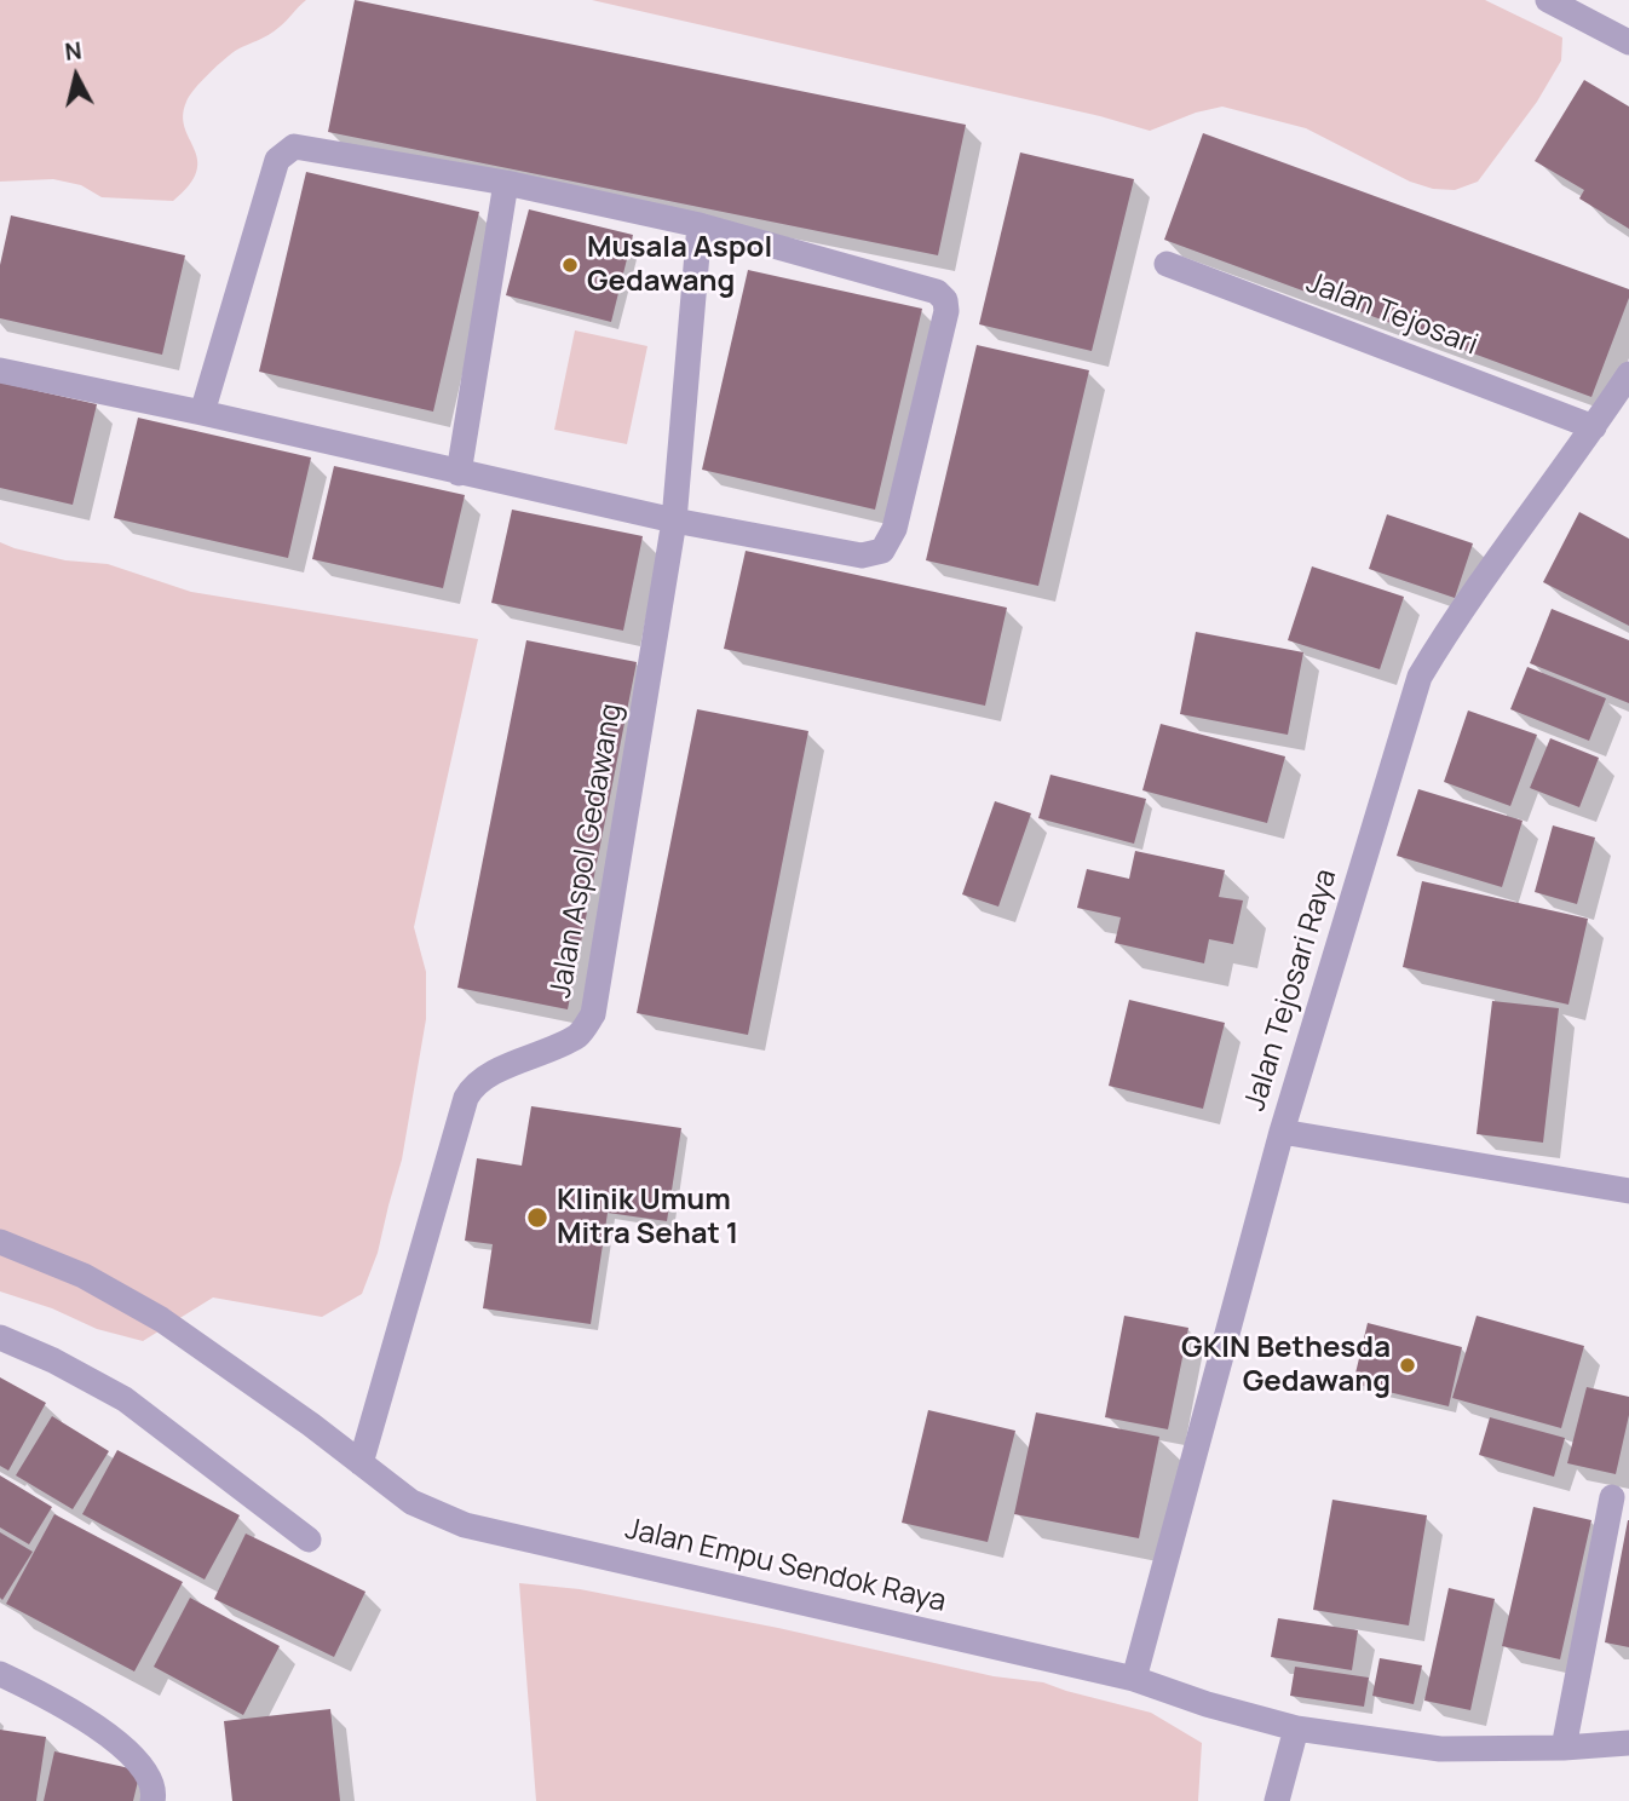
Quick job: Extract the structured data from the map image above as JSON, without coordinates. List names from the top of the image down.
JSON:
{
  "streets": {
    "street": [
      "Jalan Tejosari",
      "Jalan Aspol Gedawang",
      "Jalan Tejosari Raya",
      "Jalan Empu Sendok Raya"
    ]
  },
  "crossings": [
    ["Jalan Tejosari", "Jalan Tejosari Raya"],
    ["Jalan Aspol Gedawang", "Jalan Empu Sendok Raya"],
    ["Jalan Tejosari Raya", "Jalan Empu Sendok Raya"]
  ],
  "places": ["Musala Aspol Gedawang", "Klinik Umum Mitra Sehat 1", "GKIN Bethesda Gedawang"],
  "north": "top"
}
